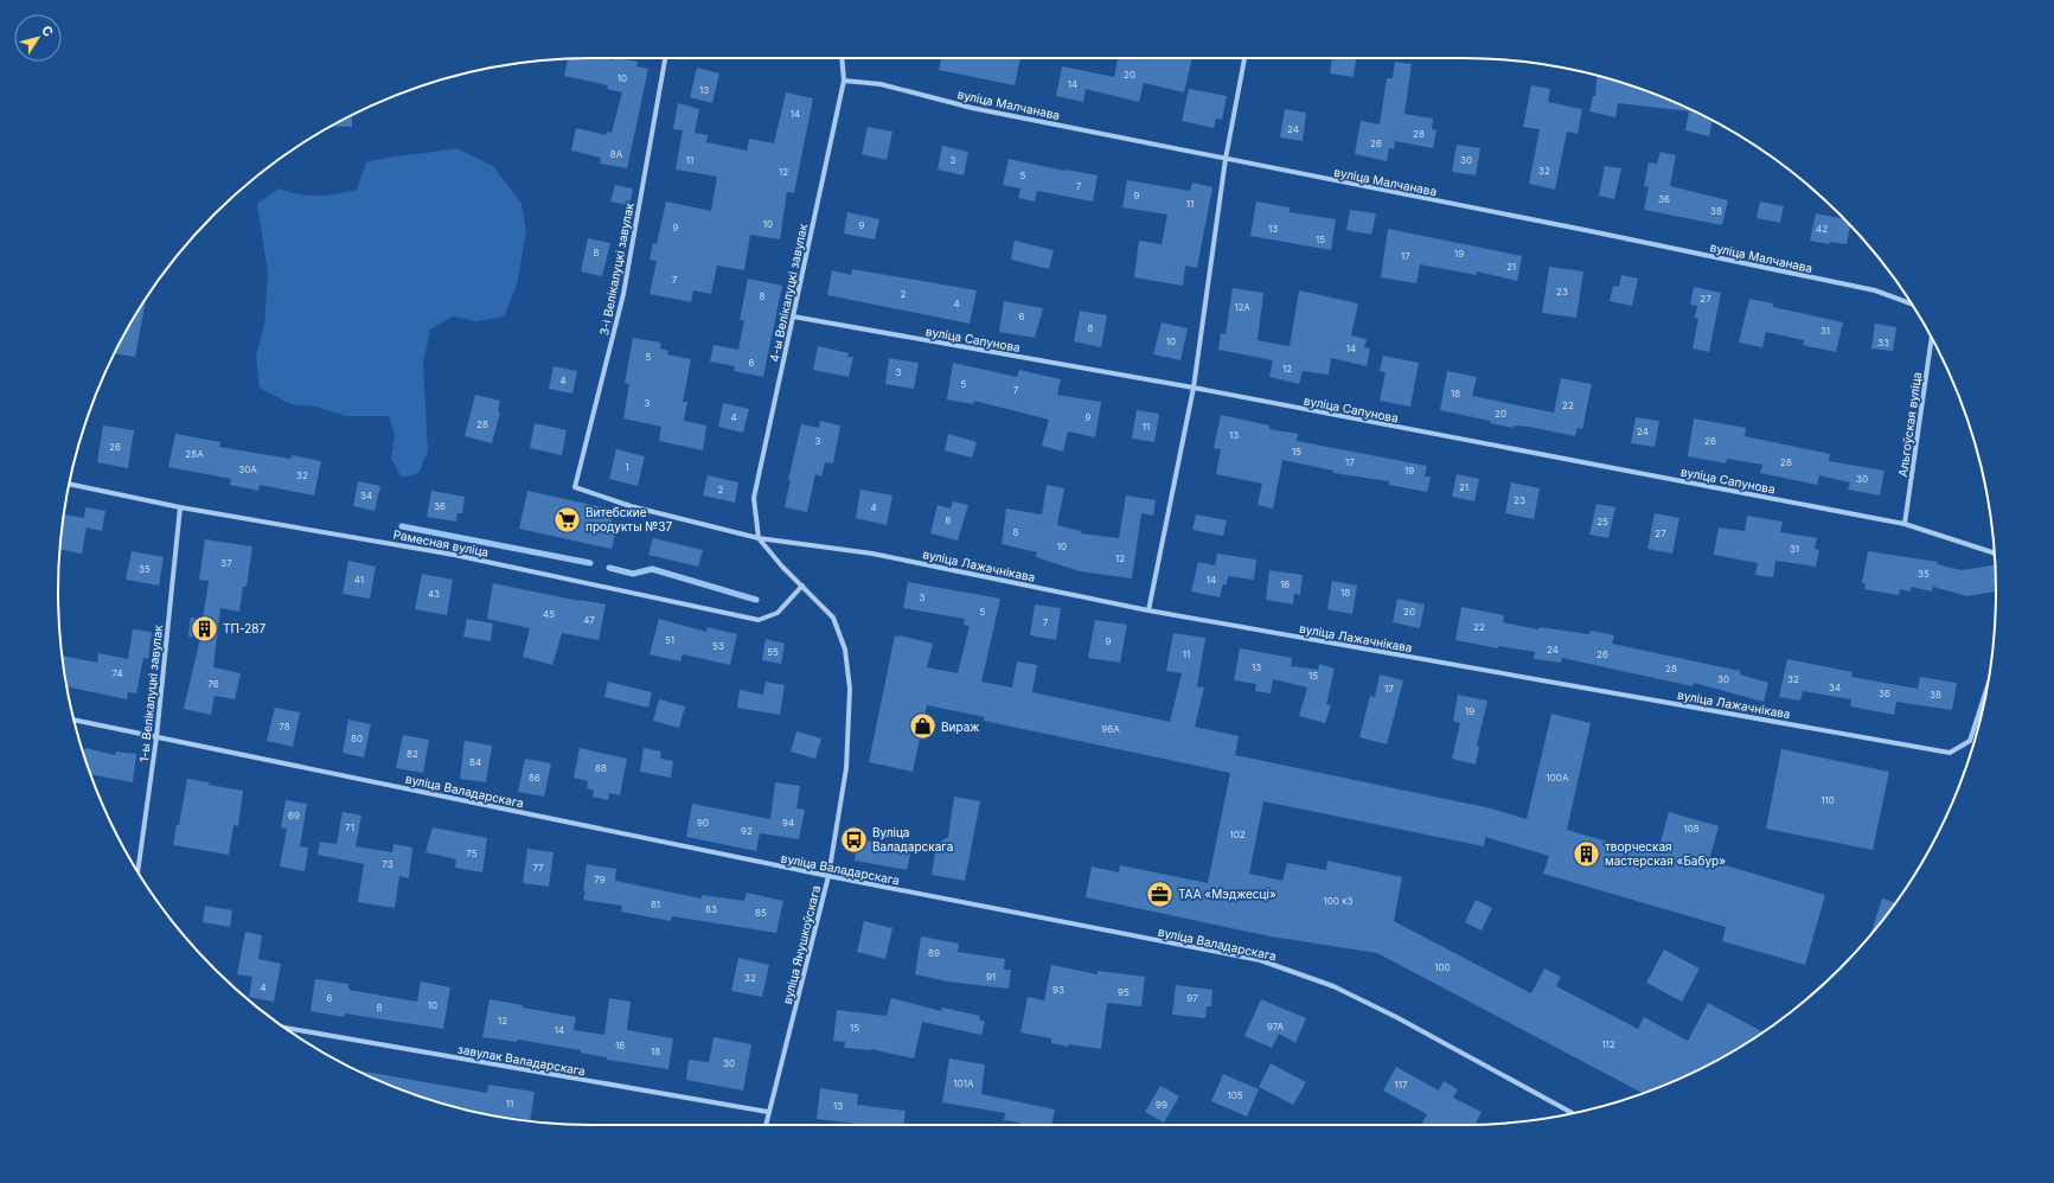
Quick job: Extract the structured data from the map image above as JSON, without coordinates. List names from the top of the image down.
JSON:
{
  "streets": {
    "street": [
      "вуліца Малчанава",
      "3-і Велікалуцкі завулак",
      "4-ы Велікалуцкі завулак",
      "вуліца Сапунова",
      "Альгоўская вуліца",
      "Рамесная вуліца",
      "вуліца Лажачнікава",
      "1-ы Велікалуцкі завулак",
      "вуліца Валадарскага",
      "вуліца Янушкоўскага",
      "завулак Валадарскага"
    ]
  },
  "crossings": [
    ["вуліца Малчанава", "4-ы Велікалуцкі завулак"],
    ["3-і Велікалуцкі завулак", "вуліца Лажачнікава"],
    ["4-ы Велікалуцкі завулак", "вуліца Сапунова"],
    ["4-ы Велікалуцкі завулак", "вуліца Лажачнікава"],
    ["4-ы Велікалуцкі завулак", "вуліца Янушкоўскага"],
    ["вуліца Сапунова", "Альгоўская вуліца"],
    ["Рамесная вуліца", "1-ы Велікалуцкі завулак"],
    ["Рамесная вуліца", "вуліца Янушкоўскага"],
    ["вуліца Лажачнікава", "вуліца Янушкоўскага"],
    ["1-ы Велікалуцкі завулак", "вуліца Валадарскага"],
    ["вуліца Валадарскага", "вуліца Янушкоўскага"],
    ["вуліца Янушкоўскага", "завулак Валадарскага"]
  ],
  "places": {
    "supermarket": ["Витебские продукты №37"],
    "building": ["ТП-287", "творческая мастерская «Бабур»"],
    "shop": ["Вираж"],
    "bus stop": ["Вуліца Валадарскага"],
    "office": ["ТАА «Мэджесці»"]
  },
  "house_numbers": [
    "20",
    "10",
    "14",
    "13",
    "14",
    "24",
    "28",
    "26",
    "8А",
    "11",
    "3",
    "30",
    "32",
    "12",
    "5",
    "7",
    "9",
    "36",
    "11",
    "38",
    "10",
    "9",
    "9",
    "13",
    "42",
    "15",
    "8",
    "19",
    "17",
    "21",
    "7",
    "23",
    "2",
    "8",
    "27",
    "4",
    "12А",
    "6",
    "8",
    "31",
    "10",
    "33",
    "14",
    "5",
    "6",
    "12",
    "3",
    "4",
    "5",
    "7",
    "18",
    "3",
    "22",
    "20",
    "4",
    "9",
    "28",
    "11",
    "24",
    "13",
    "3",
    "26",
    "26",
    "15",
    "28А",
    "17",
    "28",
    "1",
    "30А",
    "19",
    "32",
    "30",
    "21",
    "2",
    "34",
    "23",
    "36",
    "4",
    "6",
    "25",
    "8",
    "27",
    "10",
    "31",
    "12",
    "37",
    "35",
    "35",
    "41",
    "14",
    "16",
    "18",
    "43",
    "3",
    "5",
    "20",
    "45",
    "47",
    "7",
    "22",
    "51",
    "9",
    "53",
    "24",
    "55",
    "11",
    "26",
    "13",
    "28",
    "74",
    "15",
    "30",
    "32",
    "76",
    "34",
    "17",
    "36",
    "38",
    "19",
    "78",
    "96А",
    "80",
    "82",
    "84",
    "88",
    "86",
    "100А",
    "110",
    "69",
    "90",
    "94",
    "71",
    "108",
    "92",
    "102",
    "75",
    "73",
    "77",
    "79",
    "100 к3",
    "81",
    "83",
    "85",
    "89",
    "100",
    "91",
    "32",
    "4",
    "93",
    "95",
    "6",
    "97",
    "10",
    "8",
    "12",
    "97А",
    "15",
    "14",
    "112",
    "16",
    "18",
    "30",
    "101А",
    "117",
    "105",
    "11",
    "99",
    "13"
  ],
  "north": "top right"
}
